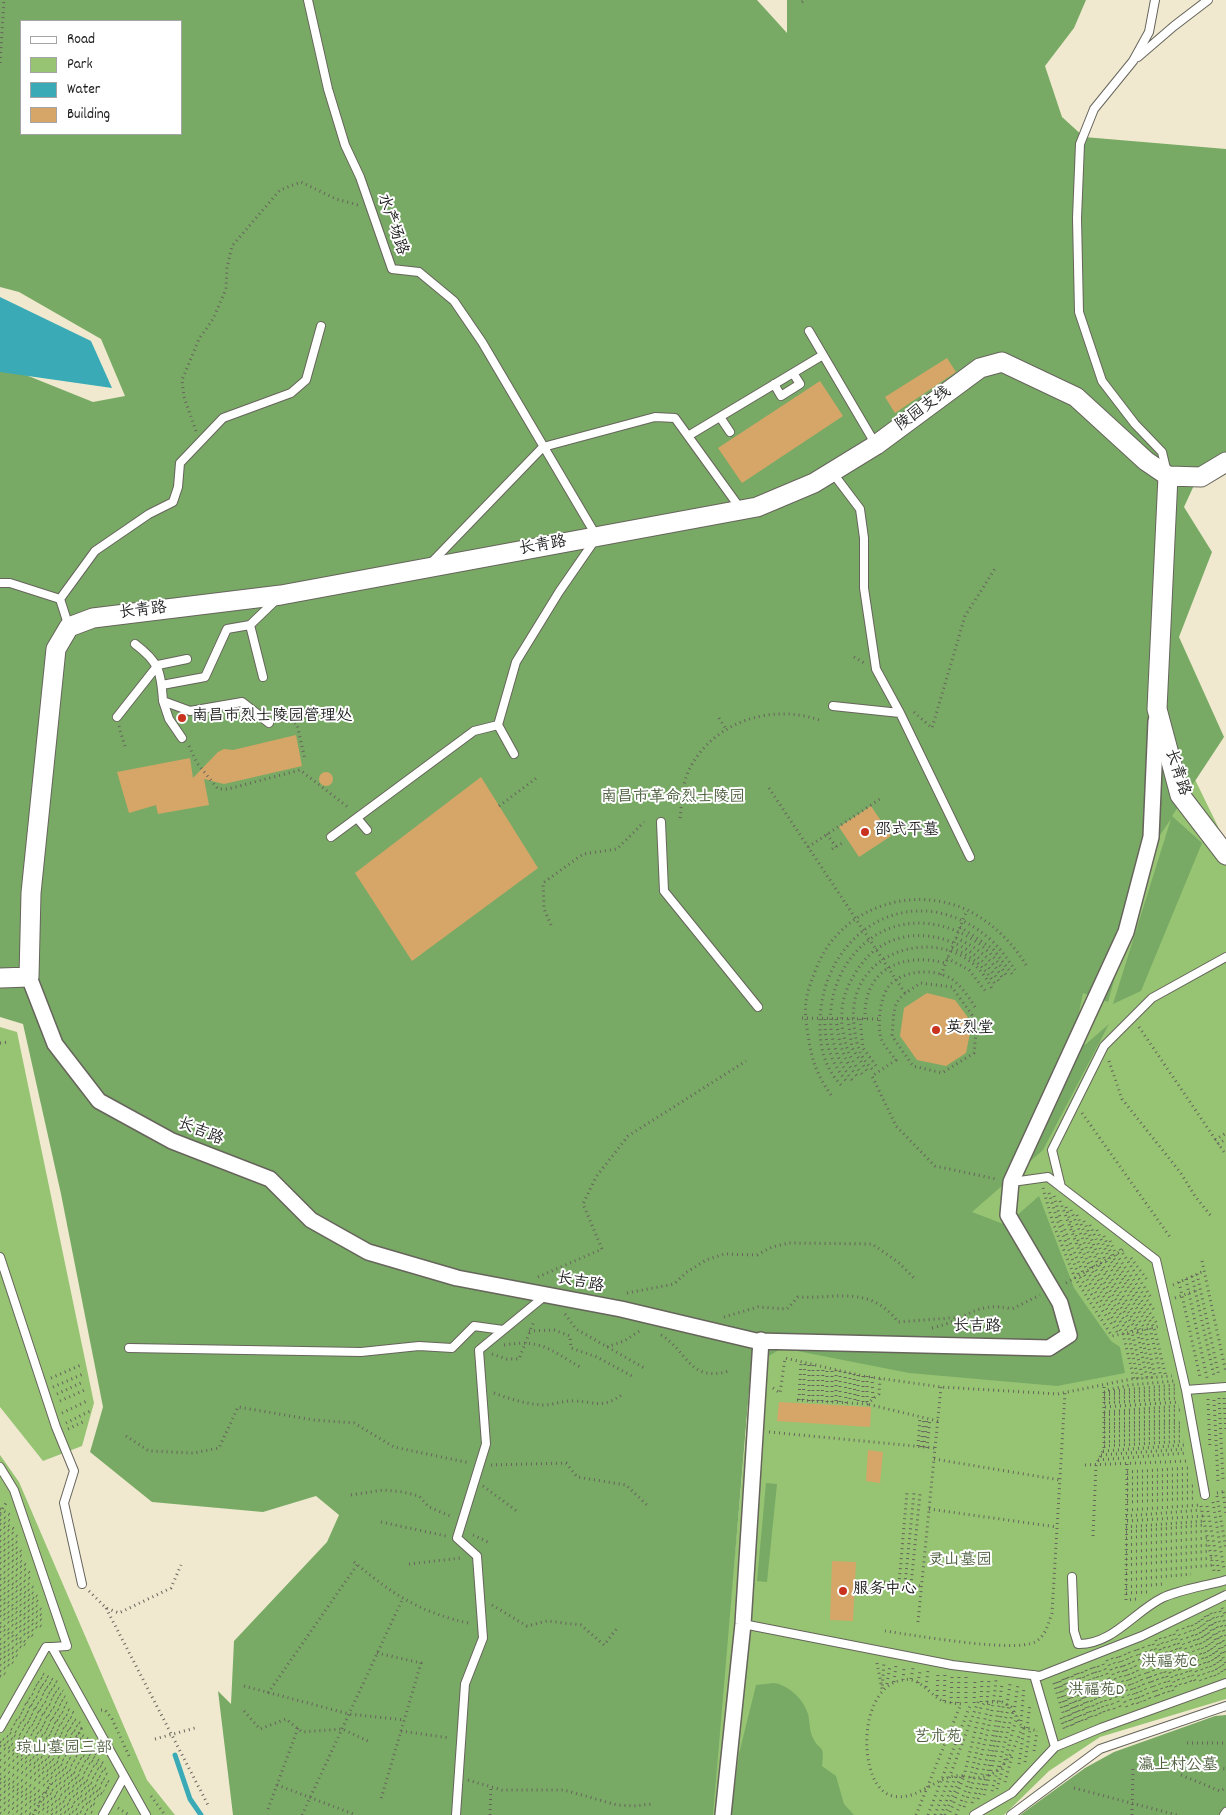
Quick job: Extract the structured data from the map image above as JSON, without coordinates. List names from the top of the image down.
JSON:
{
  "streets": {
    "street": ["陵园支线", "长青路", "长吉路"],
    "lane": ["水产场路"]
  },
  "crossings": [
    ["水产场路", "陵园支线"],
    ["水产场路", "长青路"],
    ["陵园支线", "长青路"],
    ["长青路", "长吉路"]
  ],
  "parks": [
    "南昌市革命烈士陵园",
    "灵山墓园",
    "洪福苑C",
    "洪福苑D",
    "艺术苑",
    "琼山墓园三部",
    "瀛上村公墓"
  ],
  "places": [
    "南昌市烈士陵园管理处",
    "邵式平墓",
    "英烈堂",
    "服务中心"
  ],
  "legend": [
    "Road",
    "Park",
    "Water",
    "Building"
  ]
}
